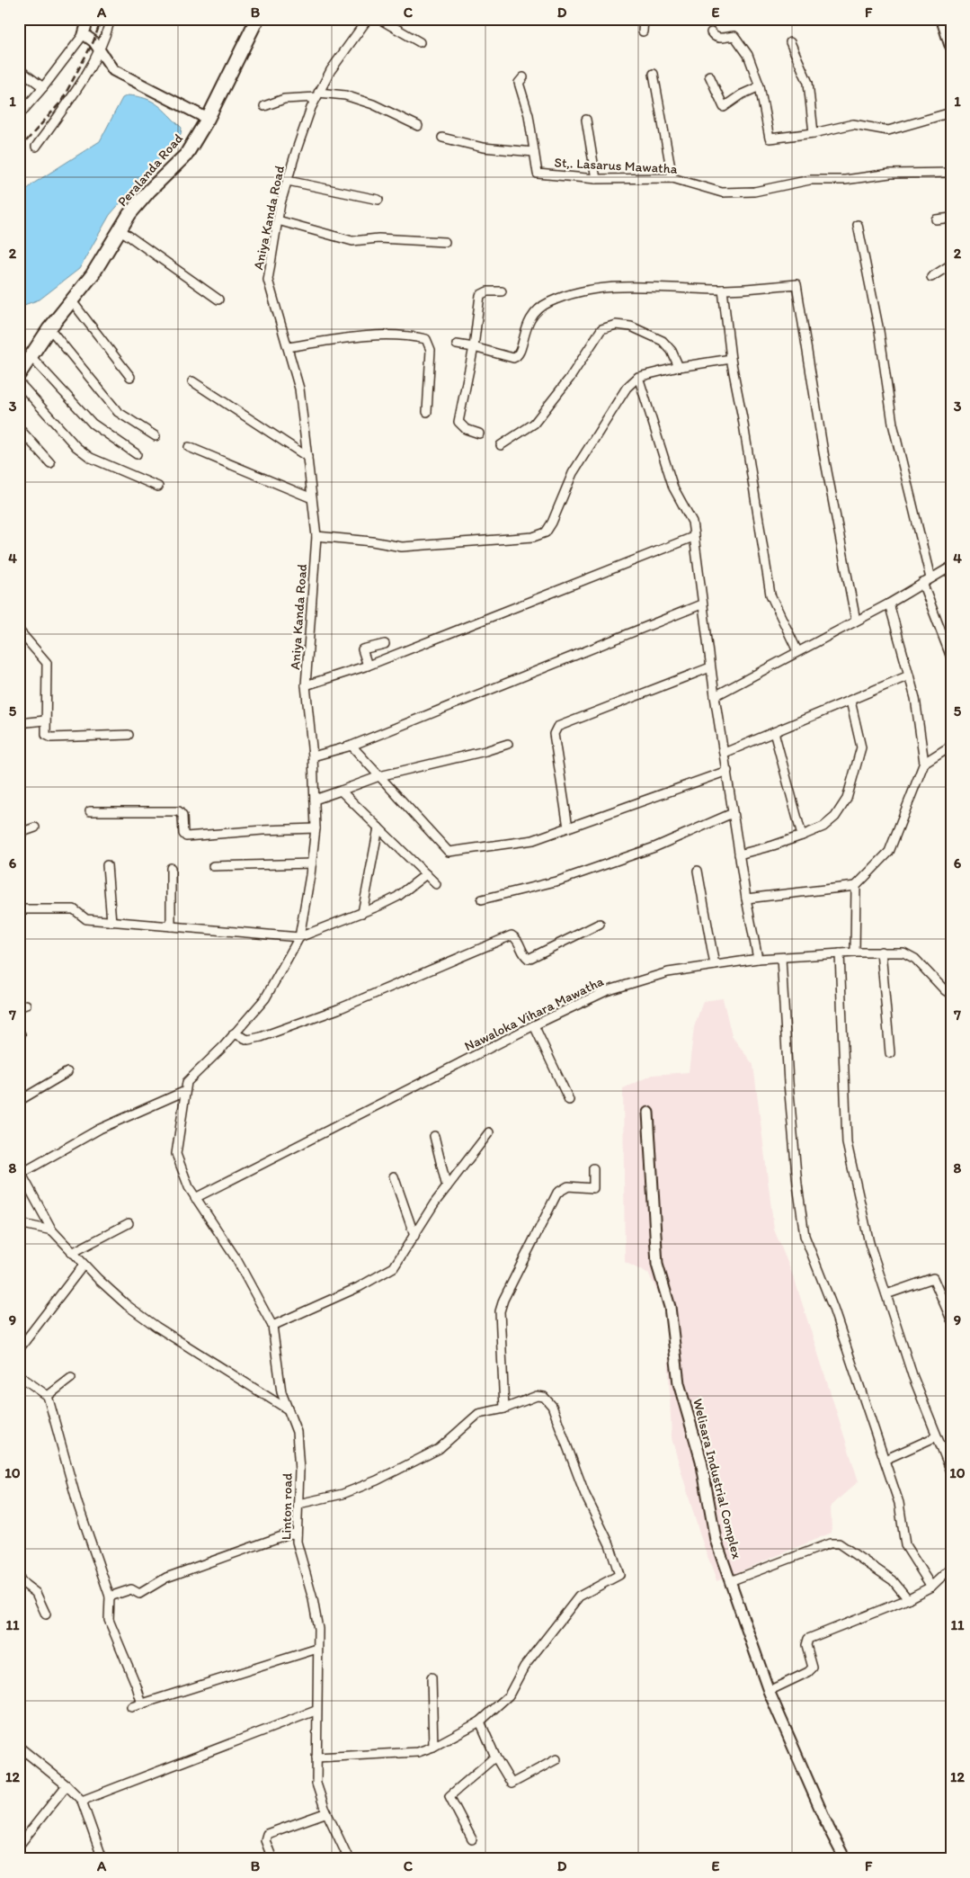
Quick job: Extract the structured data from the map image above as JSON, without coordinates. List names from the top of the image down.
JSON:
{
  "streets": {
    "main road": ["Peralanda Road"],
    "street": [
      "St,. Lasarus Mawatha",
      "Aniya Kanda Road",
      "Nawaloka Vihara Mawatha",
      "Welisara Industrial Complex",
      "Linton road"
    ]
  },
  "crossings": [
    ["Aniya Kanda Road", "Nawaloka Vihara Mawatha"],
    ["Aniya Kanda Road", "Linton road"],
    ["Nawaloka Vihara Mawatha", "Linton road"]
  ],
  "grid": {
    "columns": [
      "A",
      "B",
      "C",
      "D",
      "E",
      "F"
    ],
    "rows": [
      "1",
      "2",
      "3",
      "4",
      "5",
      "6",
      "7",
      "8",
      "9",
      "10",
      "11",
      "12"
    ]
  }
}
